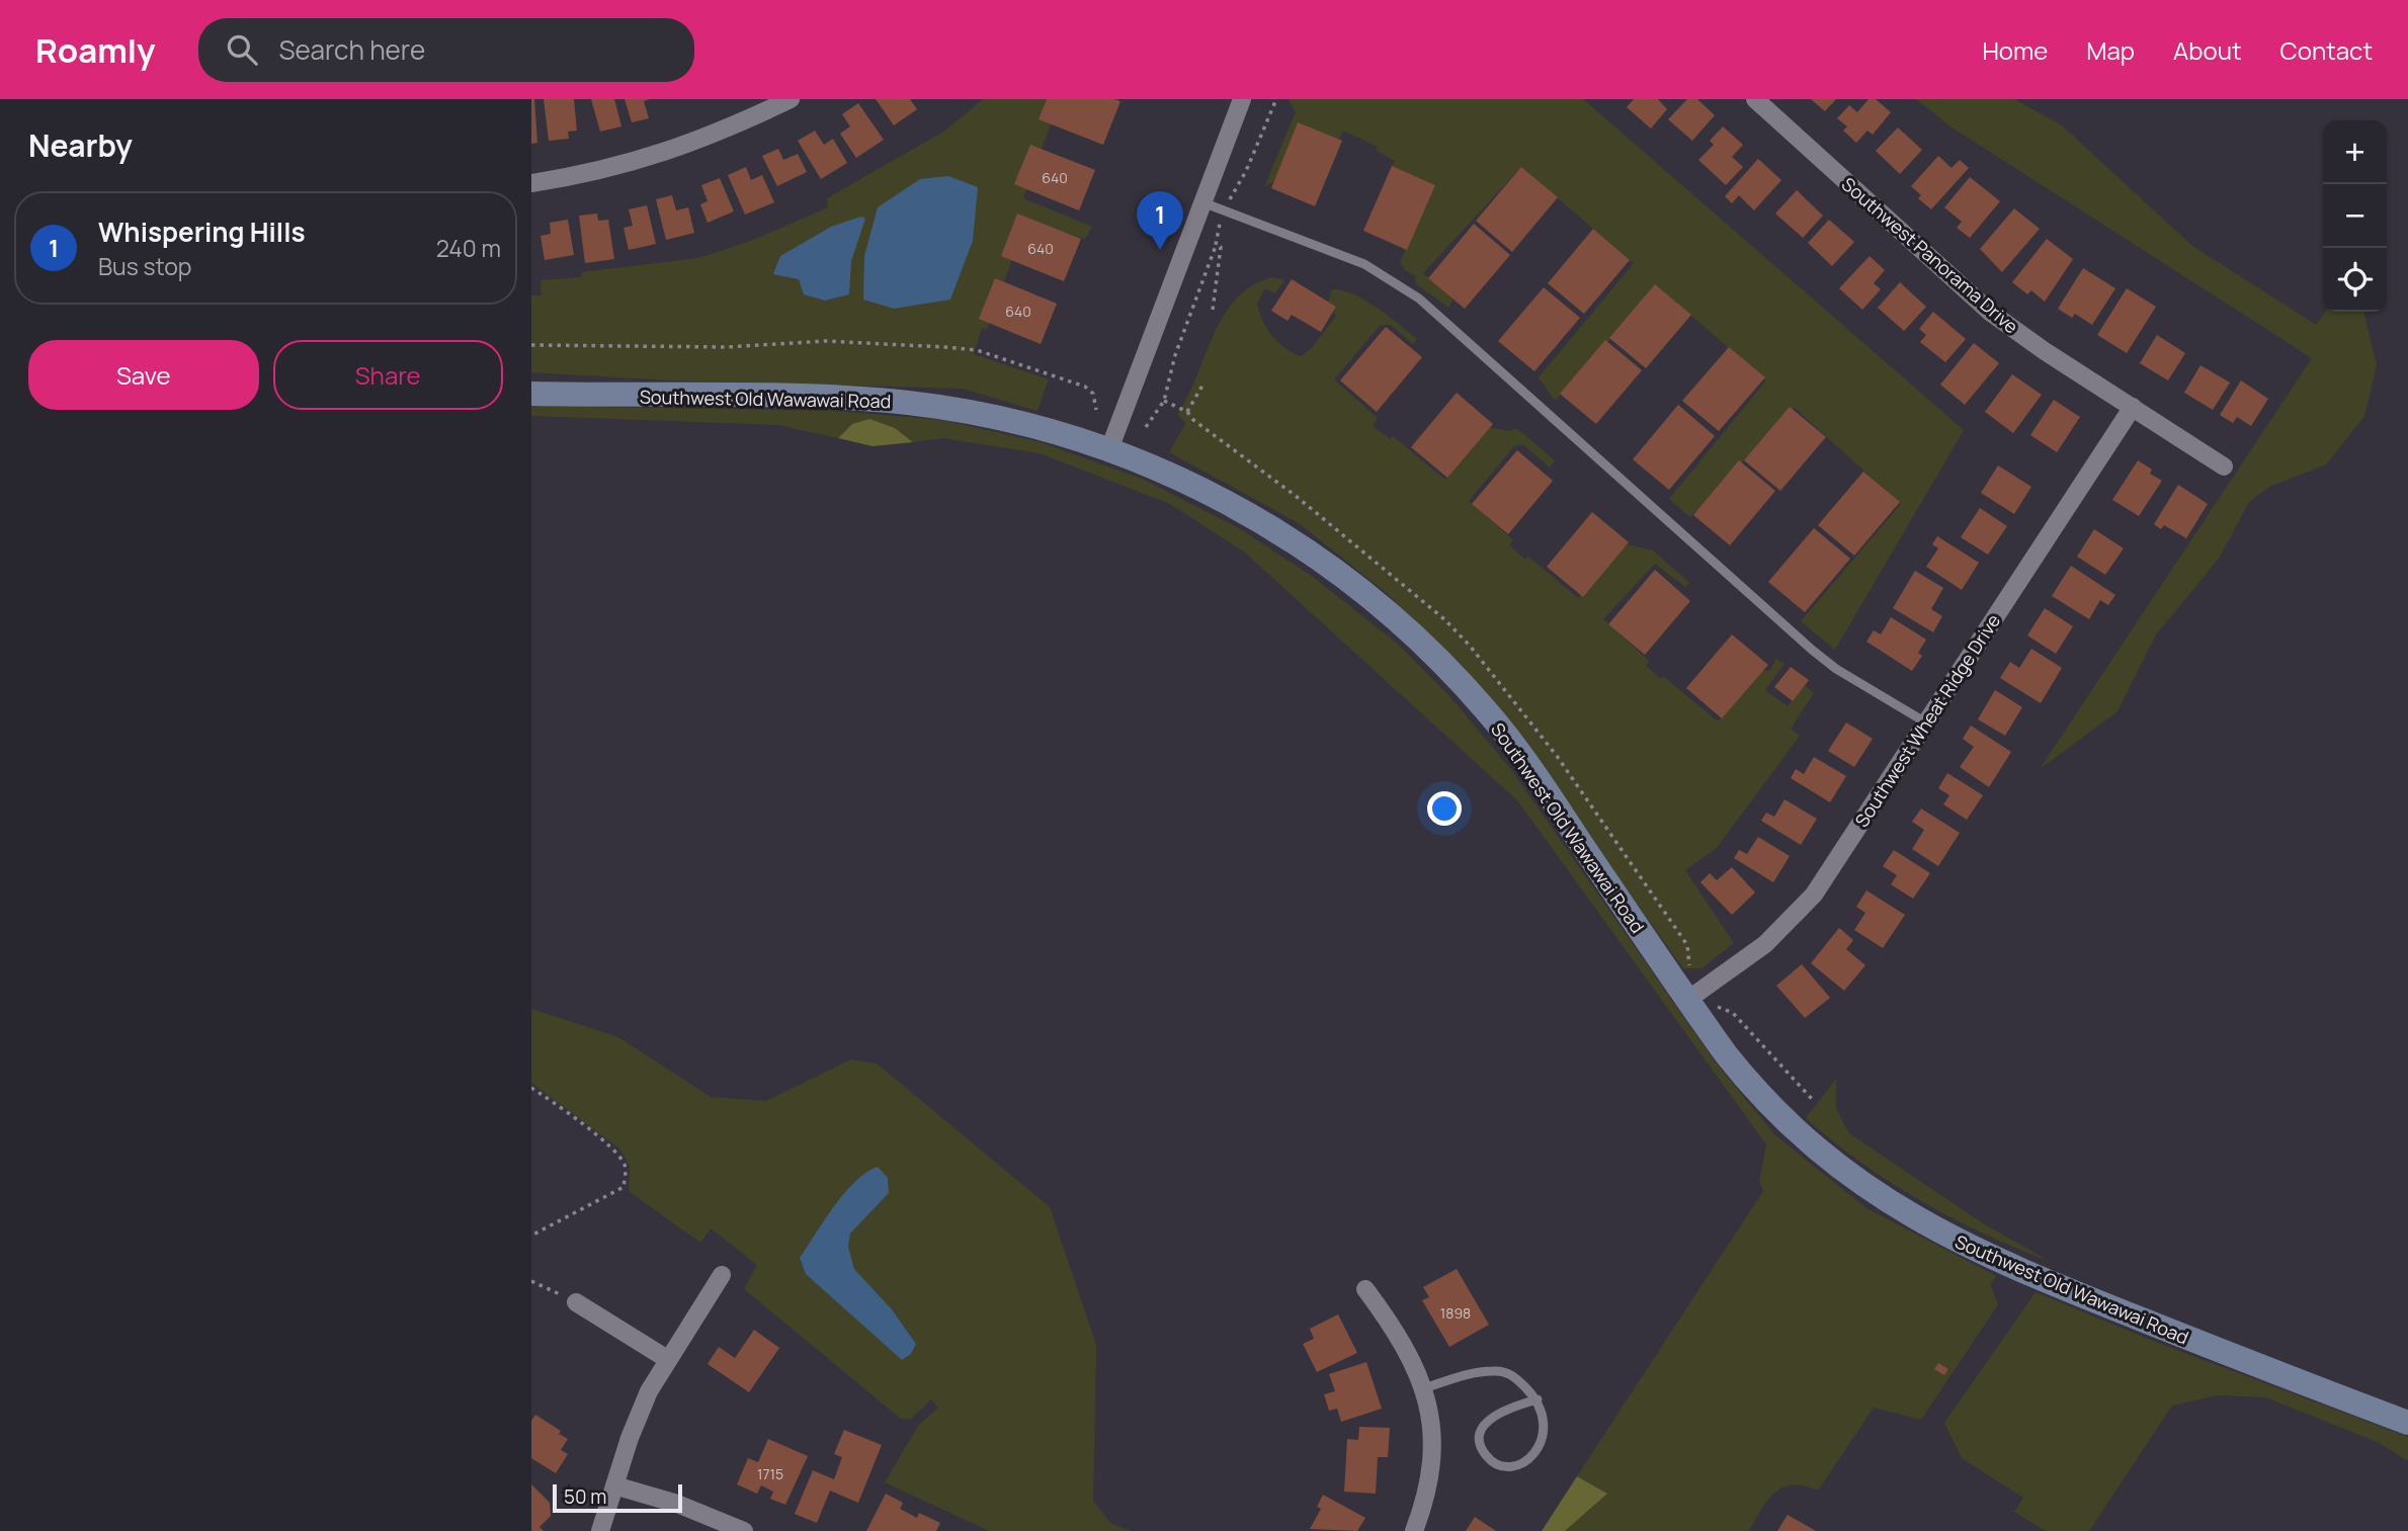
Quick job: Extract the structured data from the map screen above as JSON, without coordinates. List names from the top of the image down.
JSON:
{
  "streets": {
    "main road": ["Southwest Old Wawawai Road"],
    "street": ["Southwest Panorama Drive", "Southwest Wheat Ridge Drive"]
  },
  "crossings": [
    ["Southwest Panorama Drive", "Southwest Wheat Ridge Drive"],
    ["Southwest Old Wawawai Road", "Southwest Wheat Ridge Drive"]
  ],
  "house_numbers": [
    "640",
    "640",
    "640",
    "1898",
    "1715"
  ],
  "scale_bar": "50 m",
  "page": {
    "header": "Roamly",
    "search": "Search here",
    "nav": [
      "Home",
      "Map",
      "About",
      "Contact"
    ],
    "heading": "Nearby",
    "map_buttons": ["+", "−"],
    "list": [
      {
        "mark": "1",
        "name": "Whispering Hills",
        "note": "Bus stop",
        "value": "240 m"
      }
    ],
    "pins": "1",
    "buttons": ["Save", "Share"],
    "scale": "50 m"
  }
}
